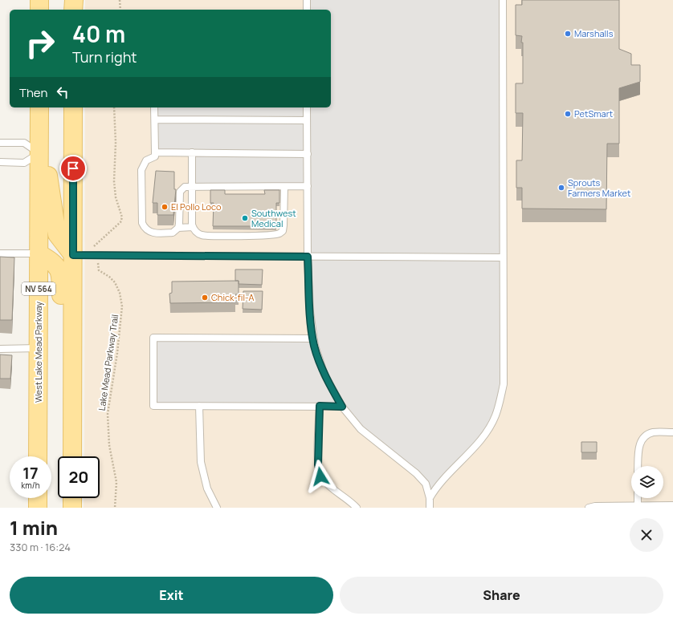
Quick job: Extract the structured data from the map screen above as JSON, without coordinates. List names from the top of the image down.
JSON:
{
  "streets": {
    "main road": ["NV 564", "West Lake Mead Parkway"],
    "path": ["Lake Mead Parkway Trail"]
  },
  "places": [
    "Marshalls",
    "PetSmart",
    "Sprouts Farmers Market",
    "El Pollo Loco",
    "Southwest Medical",
    "Chick-fil-A"
  ],
  "page": {
    "turn": ["40 m", "Turn right"],
    "then": "Then",
    "speed": "17 km/h",
    "limit": "20",
    "heading": ["1 min", "330 m · 16:24"],
    "buttons": ["Exit", "Share"]
  }
}
